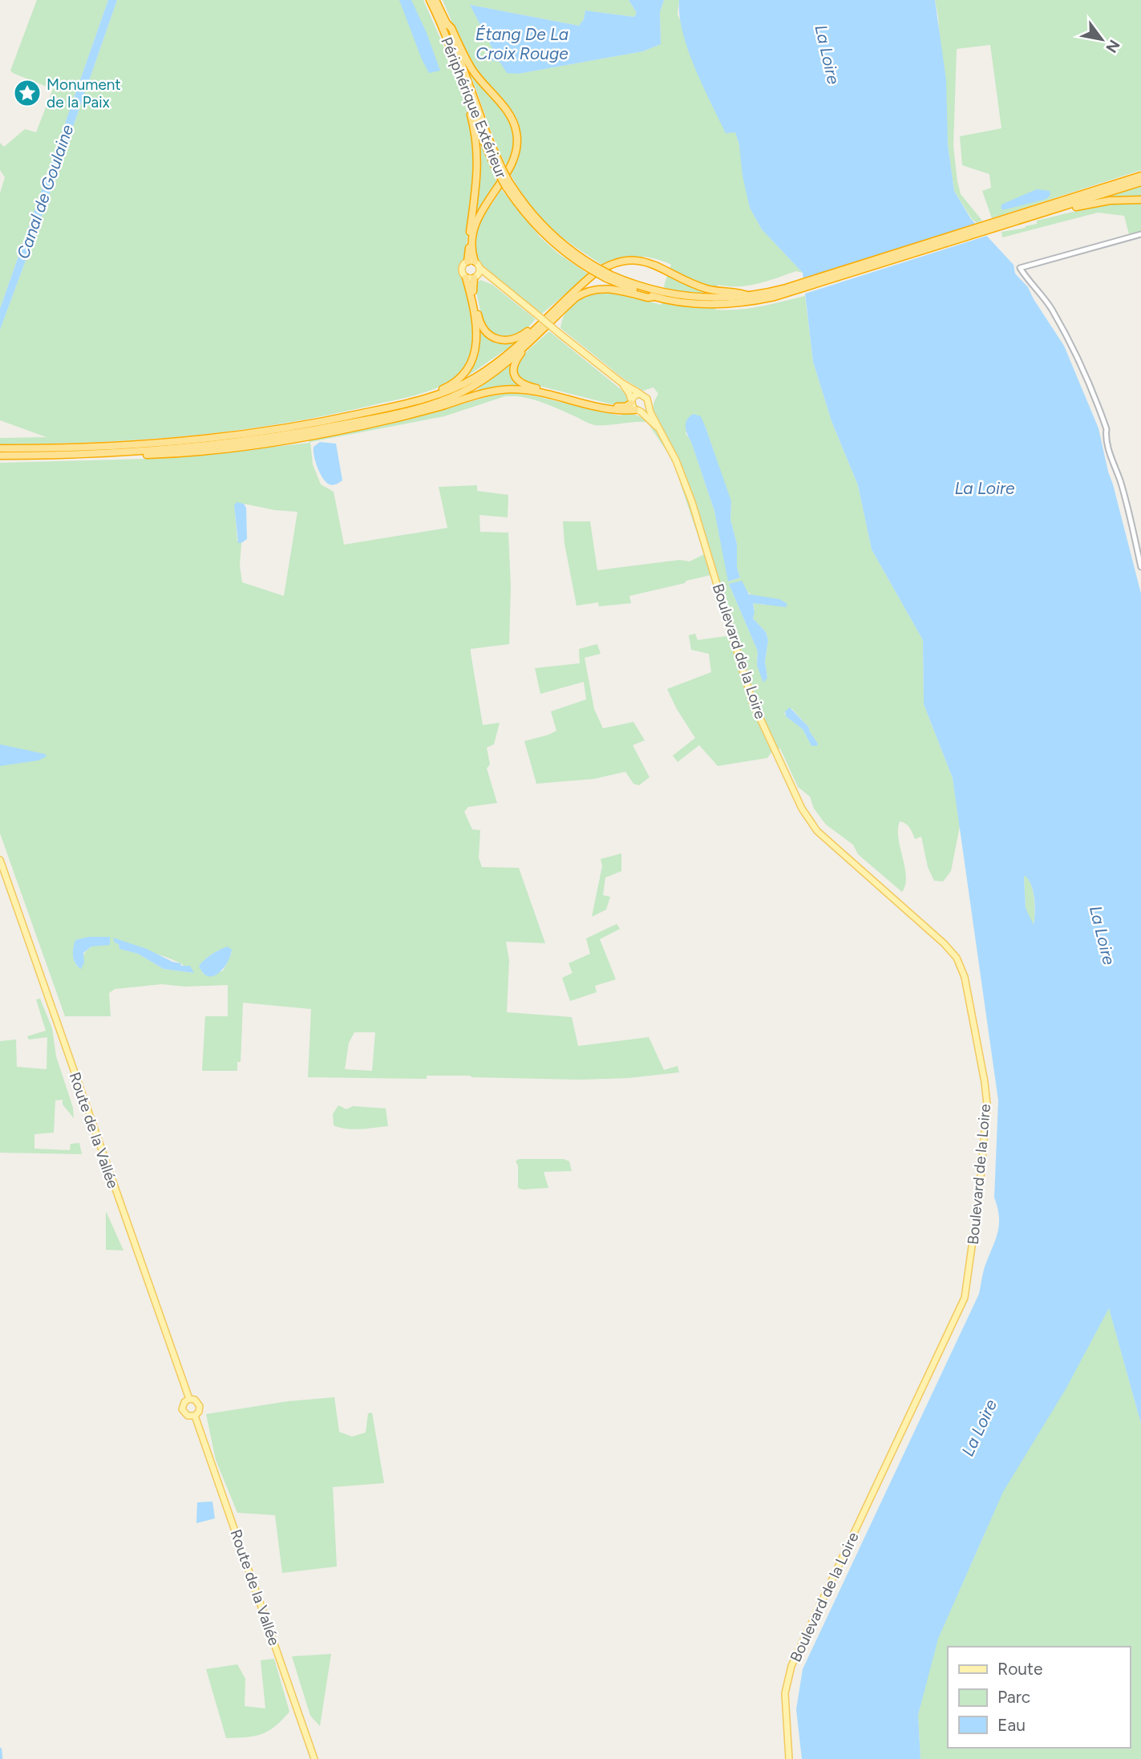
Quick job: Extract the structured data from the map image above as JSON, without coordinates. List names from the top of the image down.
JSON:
{
  "streets": {
    "highway": ["Périphérique Extérieur"],
    "main road": ["Boulevard de la Loire", "Route de la Vallée"]
  },
  "water": ["Étang De La Croix Rouge", "La Loire", "Canal de Goulaine"],
  "places": {
    "place": ["Monument de la Paix"]
  },
  "legend": ["Route", "Parc", "Eau"],
  "north": "bottom right"
}
